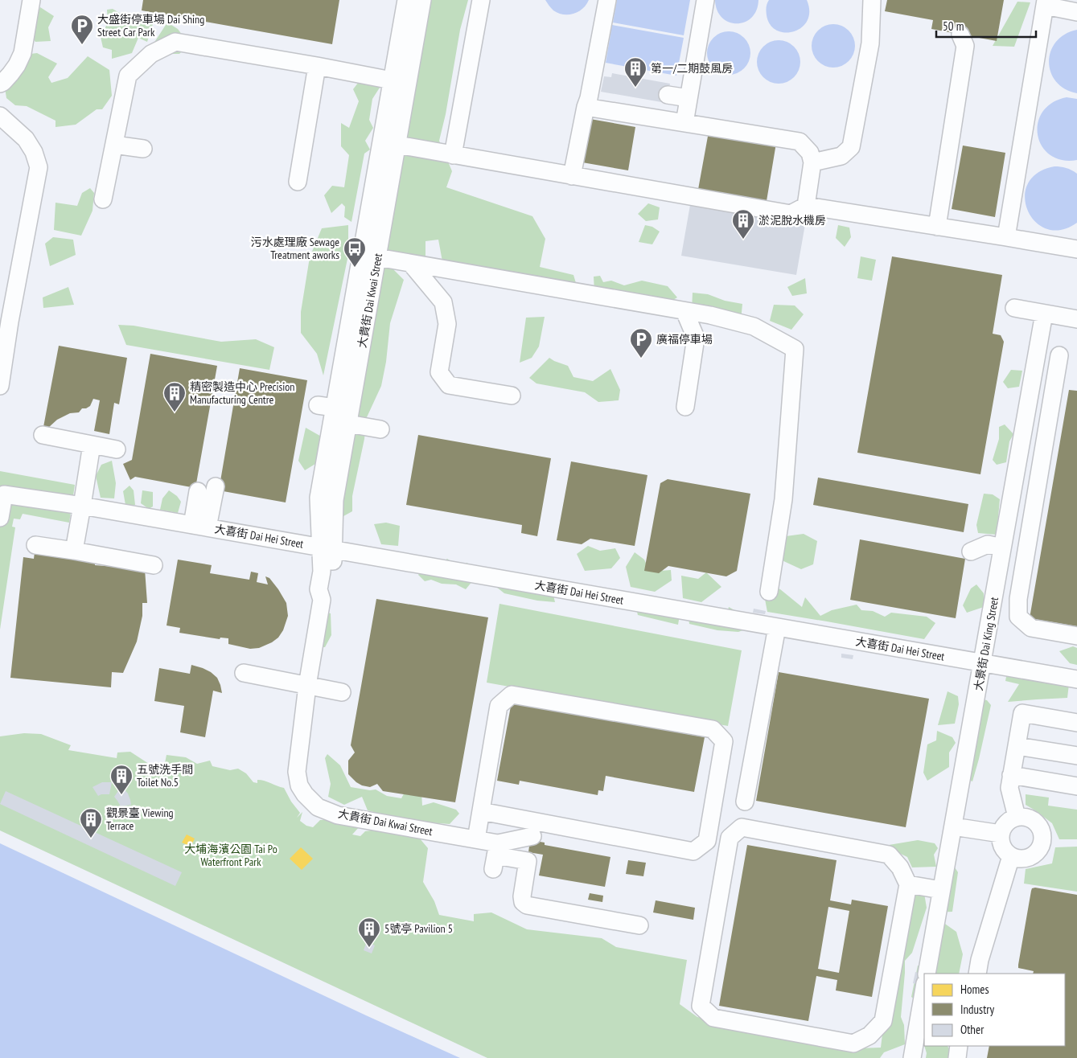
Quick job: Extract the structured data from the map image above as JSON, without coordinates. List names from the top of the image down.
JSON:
{
  "streets": {
    "street": ["大貴街 Dai Kwai Street", "大喜街 Dai Hei Street", "大景街 Dai King Street"]
  },
  "crossings": [
    ["大貴街 Dai Kwai Street", "大喜街 Dai Hei Street"],
    ["大喜街 Dai Hei Street", "大景街 Dai King Street"]
  ],
  "parks": ["大埔海濱公園 Tai Po Waterfront Park"],
  "places": {
    "parking": ["大盛街停車場 Dai Shing Street Car Park", "廣福停車場"],
    "building": [
      "第一/二期鼓風房",
      "淤泥脫水機房",
      "精密製造中心 Precision Manufacturing Centre",
      "五號洗手間 Toilet No.5",
      "觀景臺 Viewing Terrace",
      "5號亭 Pavilion 5"
    ],
    "bus stop": ["污水處理廠 Sewage Treatment aworks"]
  },
  "legend": ["Homes", "Industry", "Other"],
  "scale_bar": "50 m"
}
